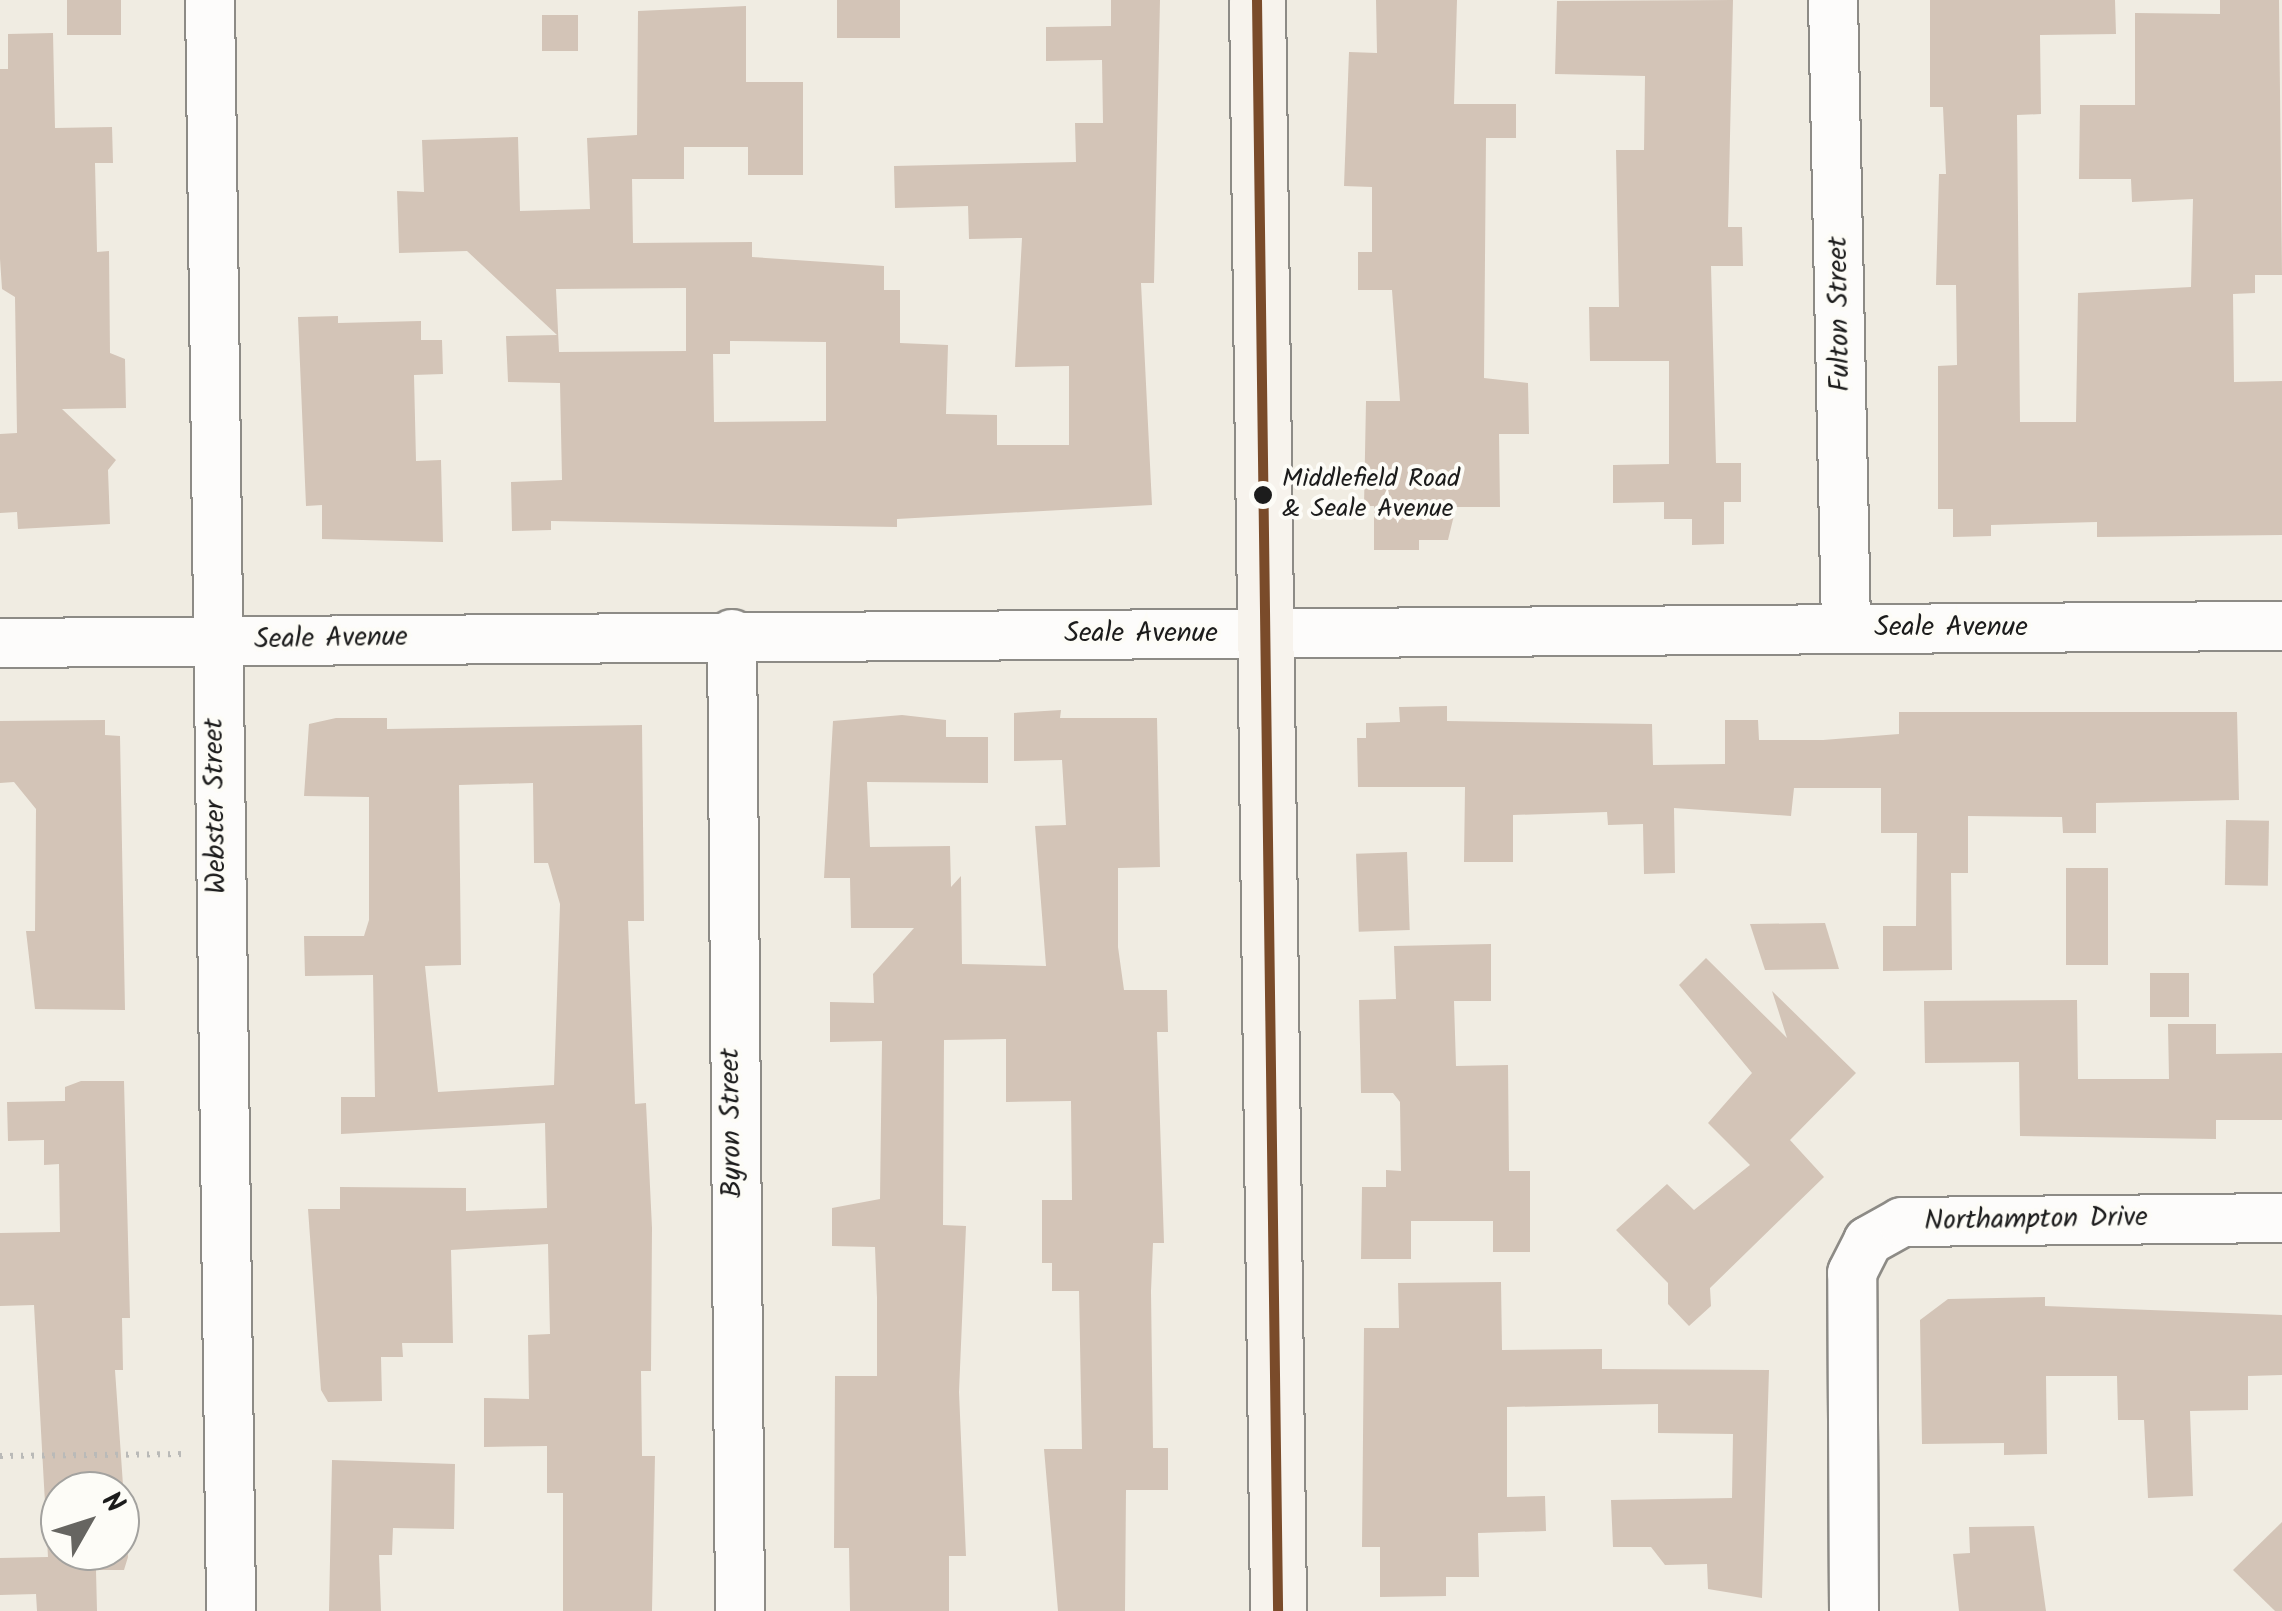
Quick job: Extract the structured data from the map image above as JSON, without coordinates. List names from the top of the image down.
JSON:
{
  "streets": {
    "street": [
      "Fulton Street",
      "Seale Avenue",
      "Webster Street",
      "Byron Street",
      "Northampton Drive"
    ]
  },
  "crossings": [
    ["Fulton Street", "Seale Avenue"],
    ["Seale Avenue", "Webster Street"],
    ["Seale Avenue", "Byron Street"]
  ],
  "places": ["Middlefield Road & Seale Avenue"],
  "north": "top right"
}
